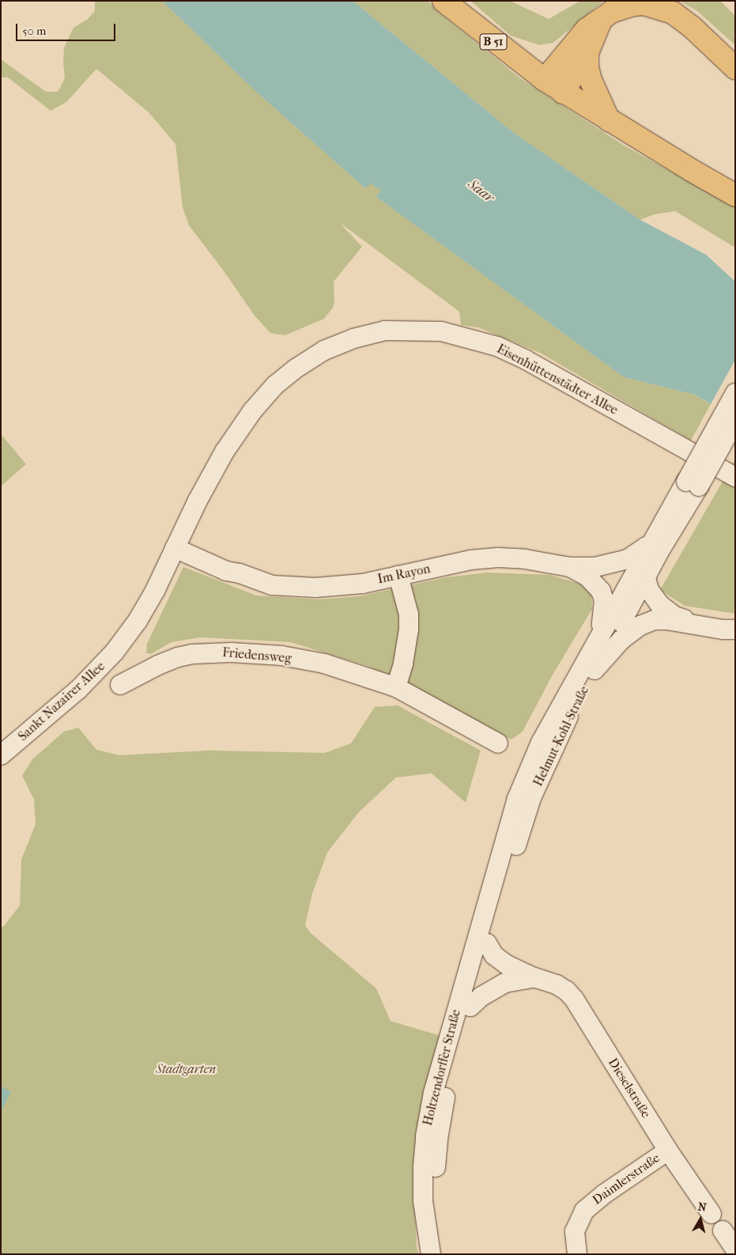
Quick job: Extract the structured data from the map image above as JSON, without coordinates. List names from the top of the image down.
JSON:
{
  "streets": {
    "main road": ["B 51"],
    "street": [
      "Eisenhüttenstädter Allee",
      "Im Rayon",
      "Friedensweg",
      "Sankt Nazairer Allee",
      "Helmut-Kohl-Straße",
      "Holtzendorffer Straße",
      "Dieselstraße",
      "Daimlerstraße"
    ]
  },
  "crossings": [
    ["Eisenhüttenstädter Allee", "Im Rayon"],
    ["Eisenhüttenstädter Allee", "Sankt Nazairer Allee"],
    ["Im Rayon", "Sankt Nazairer Allee"],
    ["Im Rayon", "Helmut-Kohl-Straße"],
    ["Helmut-Kohl-Straße", "Holtzendorffer Straße"],
    ["Helmut-Kohl-Straße", "Dieselstraße"],
    ["Holtzendorffer Straße", "Dieselstraße"],
    ["Dieselstraße", "Daimlerstraße"]
  ],
  "water": ["Saar"],
  "parks": ["Stadtgarten"],
  "scale_bar": "50 m",
  "north": "top"
}
